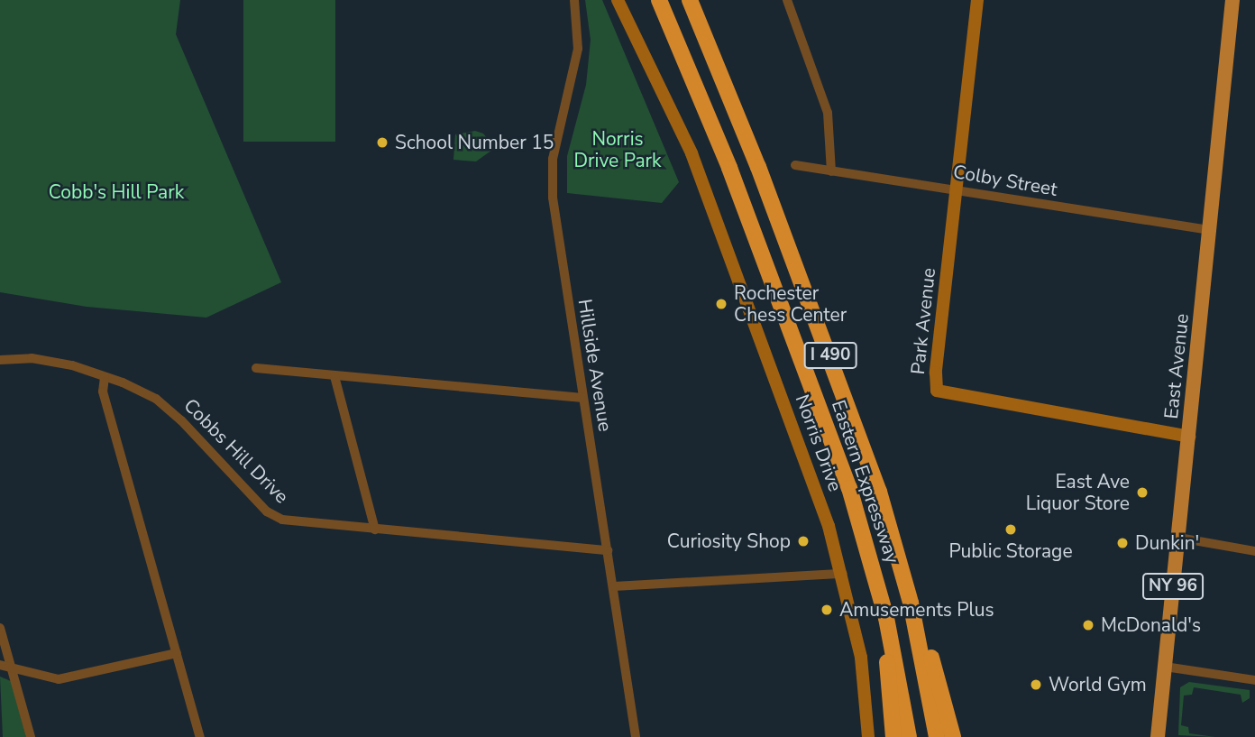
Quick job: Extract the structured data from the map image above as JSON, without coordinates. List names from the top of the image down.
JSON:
{
  "streets": {
    "highway": ["I 490", "Eastern Expressway"],
    "main road": ["East Avenue", "NY 96"],
    "street": [
      "Colby Street",
      "Park Avenue",
      "Hillside Avenue",
      "Norris Drive",
      "Cobbs Hill Drive"
    ]
  },
  "crossings": [
    ["Colby Street", "Park Avenue"],
    ["Colby Street", "East Avenue"],
    ["Park Avenue", "East Avenue"],
    ["Hillside Avenue", "Cobbs Hill Drive"]
  ],
  "parks": ["Norris Drive Park", "Cobb's Hill Park"],
  "places": [
    "School Number 15",
    "Rochester Chess Center",
    "East Ave Liquor Store",
    "Public Storage",
    "Curiosity Shop",
    "Dunkin'",
    "Amusements Plus",
    "McDonald's",
    "World Gym"
  ]
}
